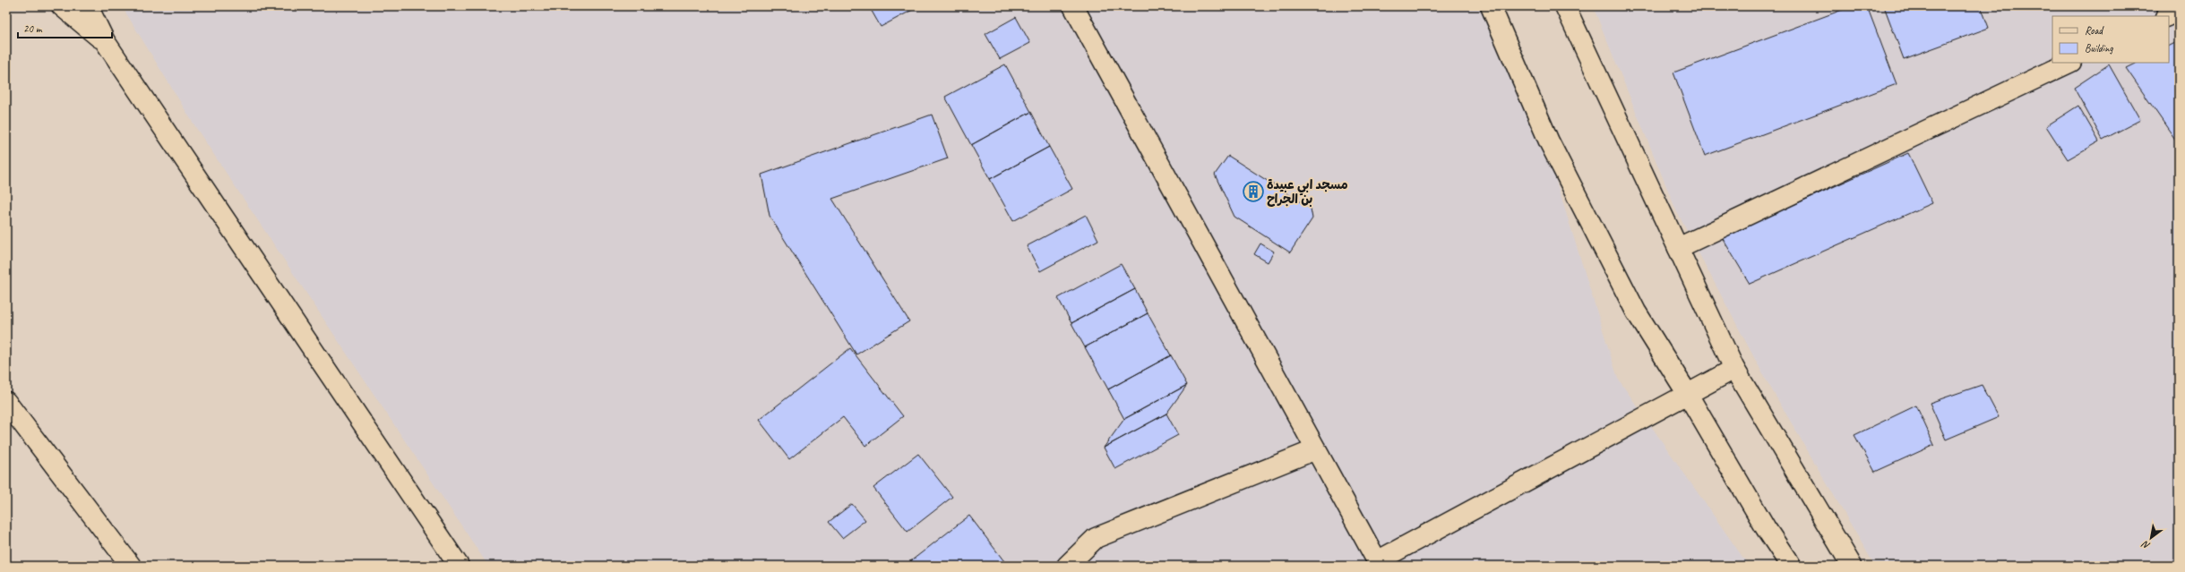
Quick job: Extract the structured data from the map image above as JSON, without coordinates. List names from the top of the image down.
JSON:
{
  "places": {
    "building": ["مسجد ابي عبيدة بن الجراح"]
  },
  "legend": ["Road", "Building"],
  "scale_bar": "20 m",
  "north": "bottom left"
}
